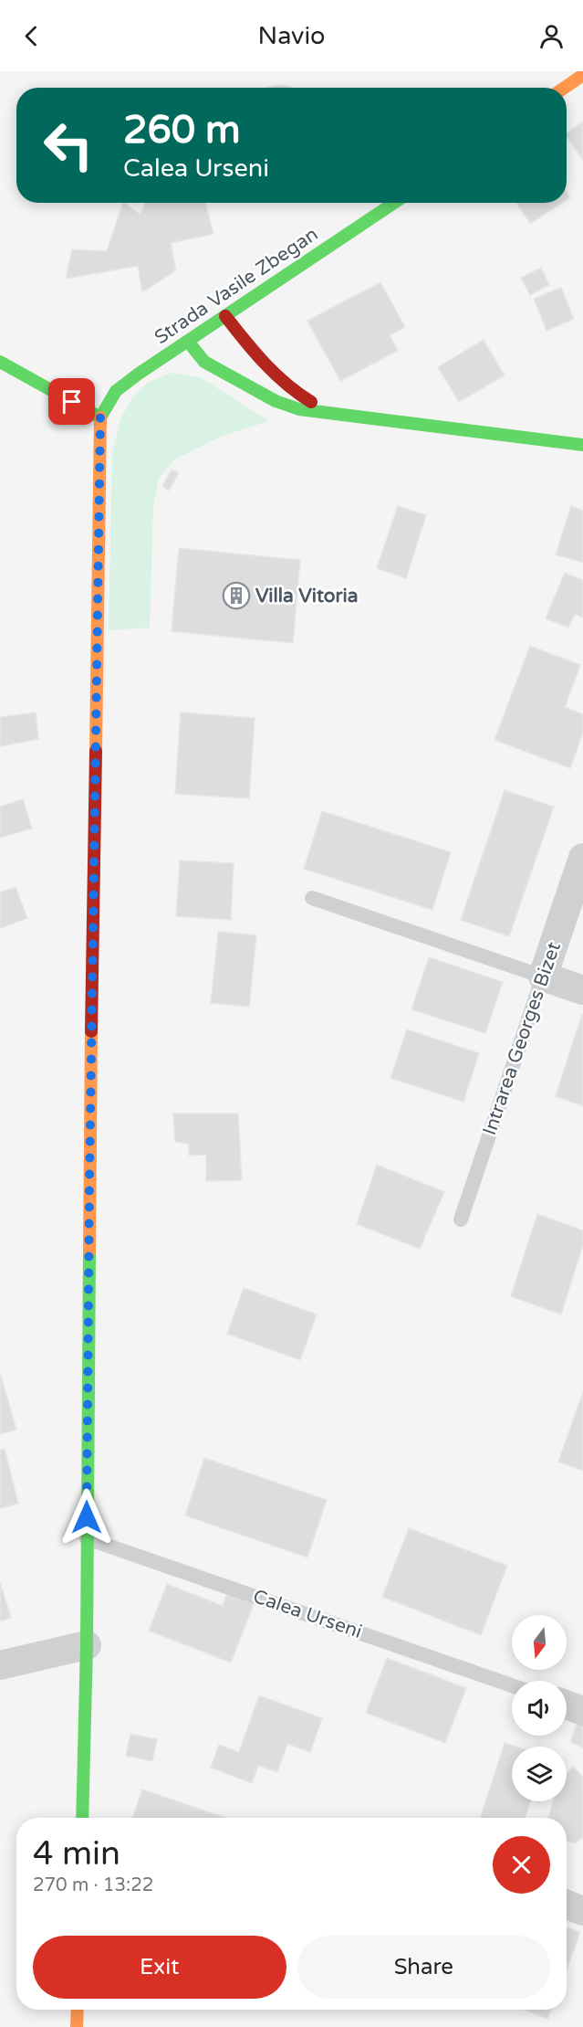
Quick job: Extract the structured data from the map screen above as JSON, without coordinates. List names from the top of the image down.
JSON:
{
  "streets": {
    "street": ["Strada Vasile Zbegan", "Intrarea Georges Bizet"],
    "lane": ["Calea Urseni"]
  },
  "places": {
    "building": ["Villa Vitoria"]
  },
  "north": "bottom",
  "page": {
    "header": "Navio",
    "turn": ["260 m", "Calea Urseni"],
    "heading": ["4 min", "270 m · 13:22"],
    "buttons": ["Exit", "Share"]
  }
}
